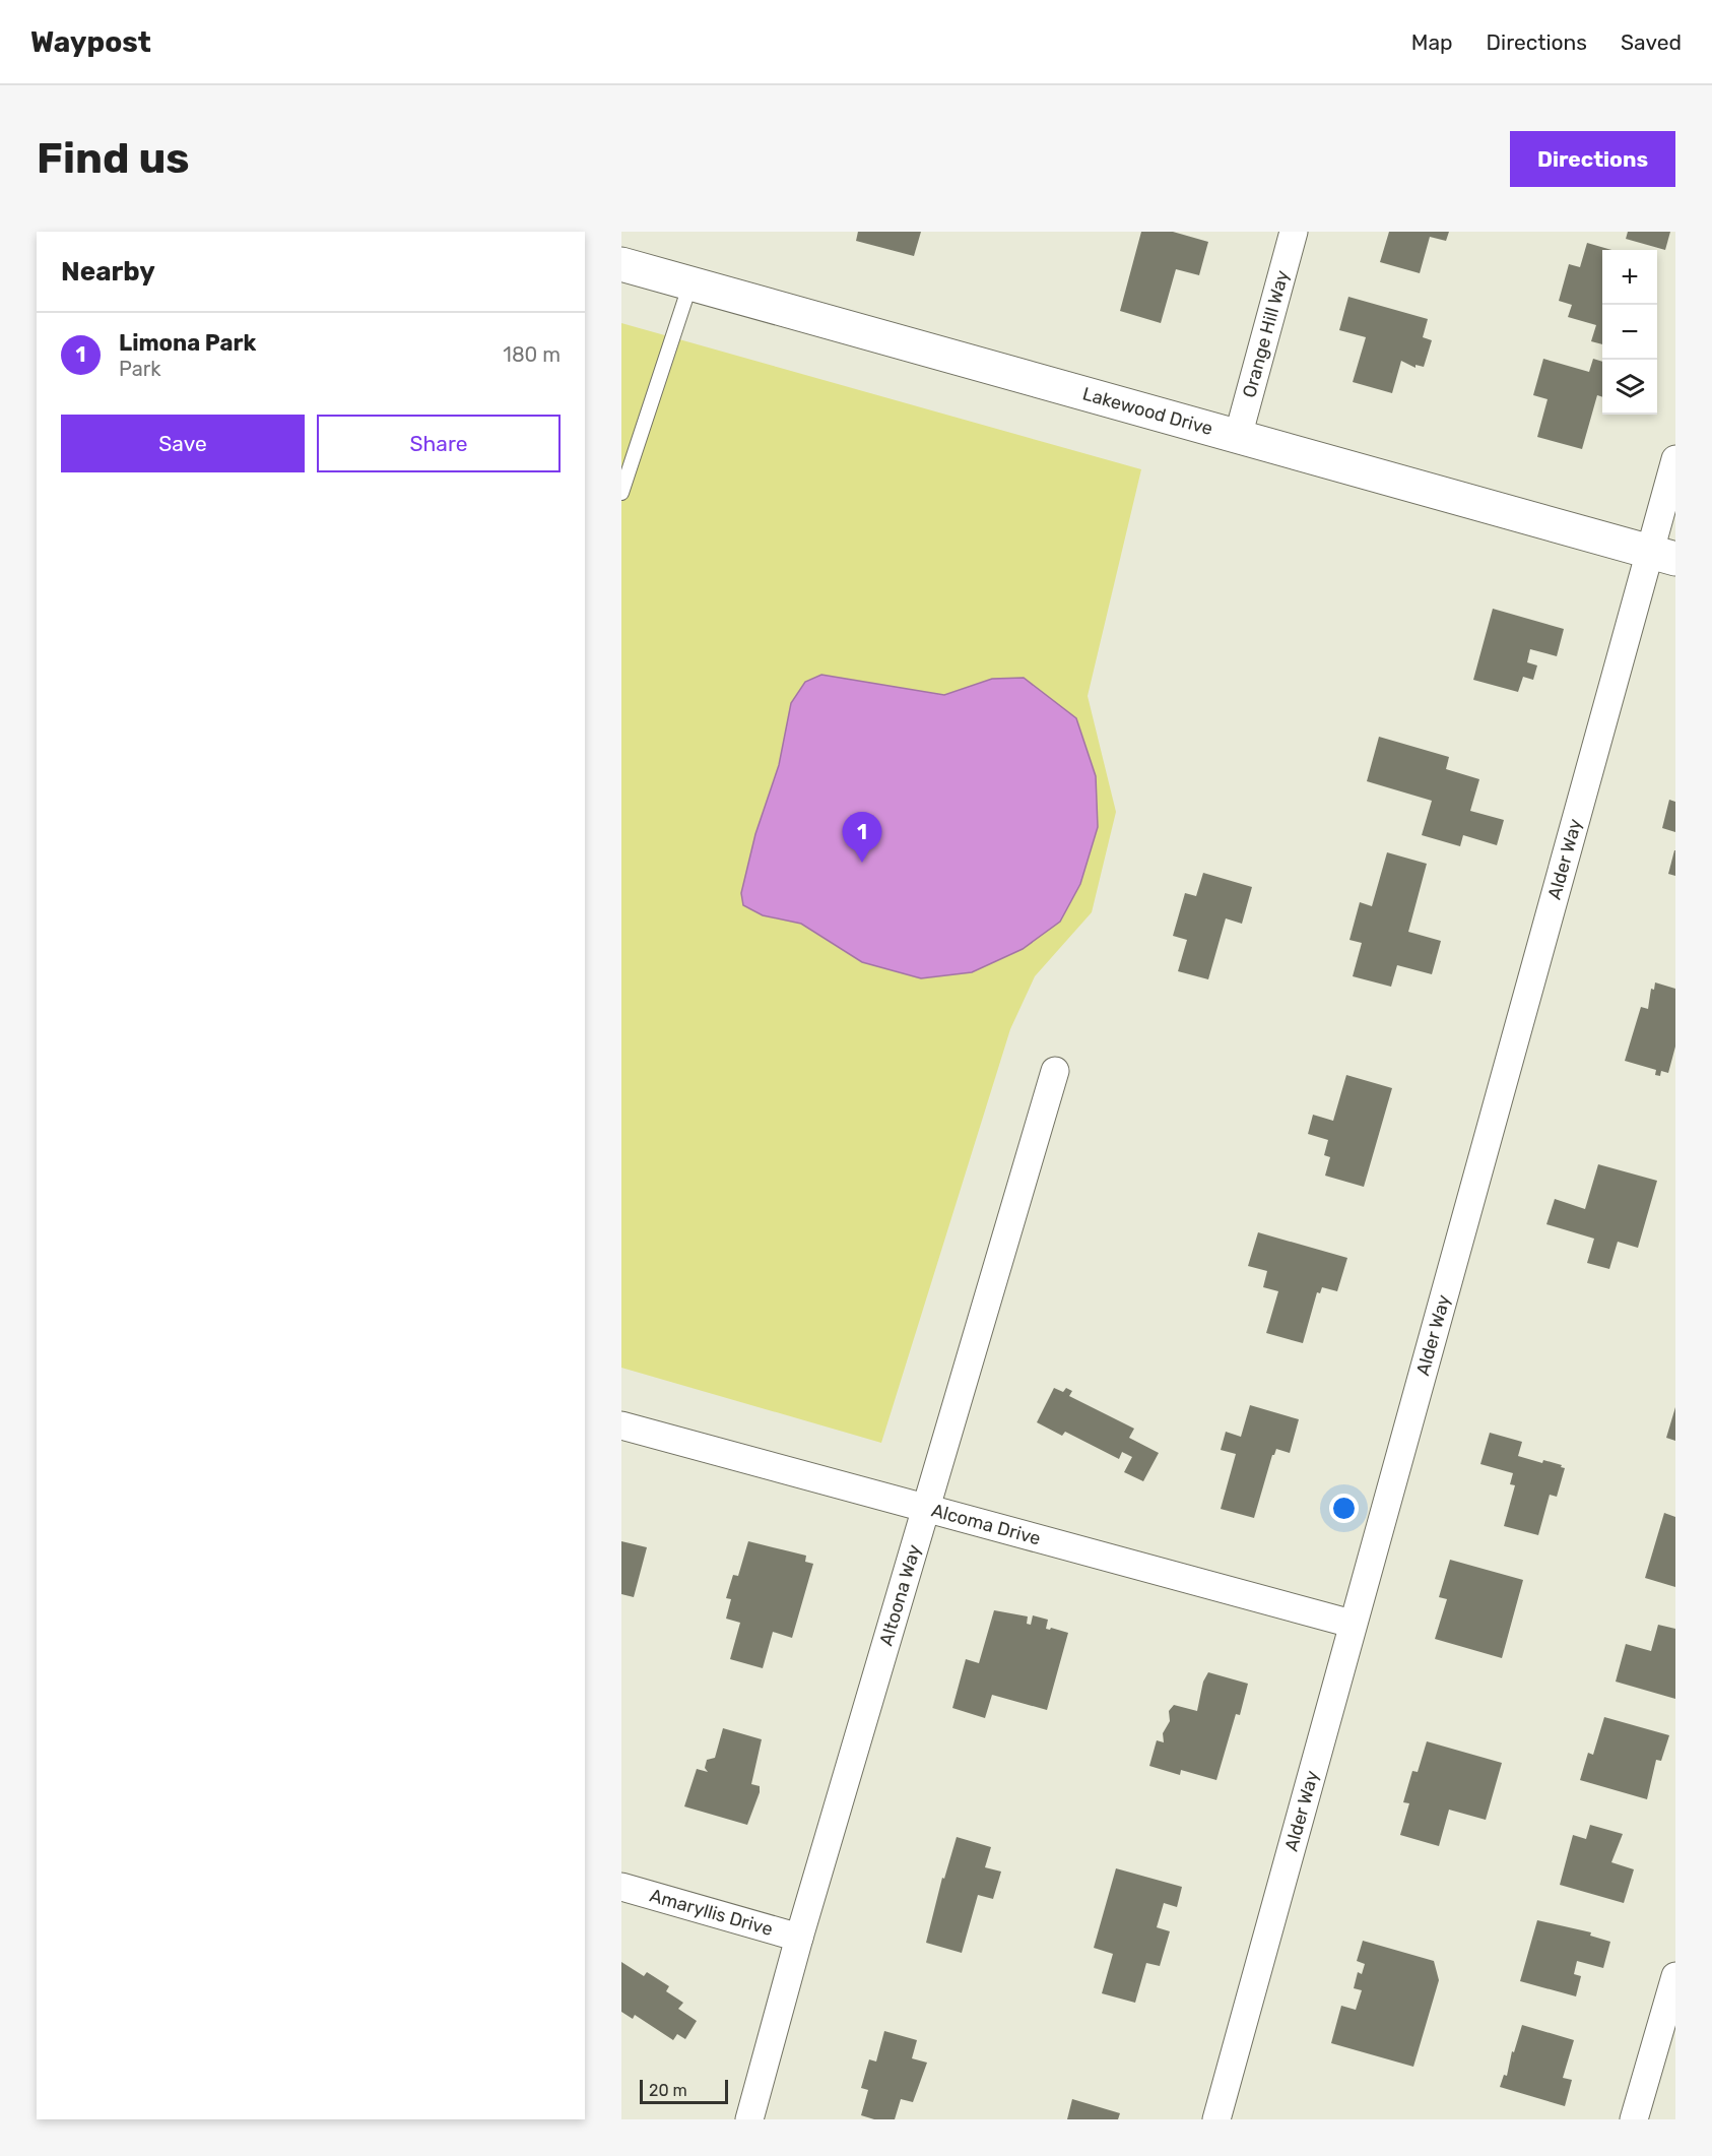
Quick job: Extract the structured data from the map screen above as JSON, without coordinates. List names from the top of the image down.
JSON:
{
  "streets": {
    "street": [
      "Orange Hill Way",
      "Lakewood Drive",
      "Alder Way",
      "Alcoma Drive",
      "Altoona Way",
      "Amaryllis Drive"
    ]
  },
  "crossings": [
    ["Orange Hill Way", "Lakewood Drive"],
    ["Lakewood Drive", "Alder Way"],
    ["Alder Way", "Alcoma Drive"],
    ["Alcoma Drive", "Altoona Way"],
    ["Altoona Way", "Amaryllis Drive"]
  ],
  "scale_bar": "20 m",
  "page": {
    "header": "Waypost",
    "nav": ["Map", "Directions", "Saved"],
    "buttons": [
      "Directions",
      ["Save", "Share"]
    ],
    "title": "Find us",
    "heading": "Nearby",
    "map_buttons": ["+", "−"],
    "list": [
      {
        "mark": "1",
        "name": "Limona Park",
        "note": "Park",
        "value": "180 m"
      }
    ],
    "pins": "1",
    "scale": "20 m"
  }
}
